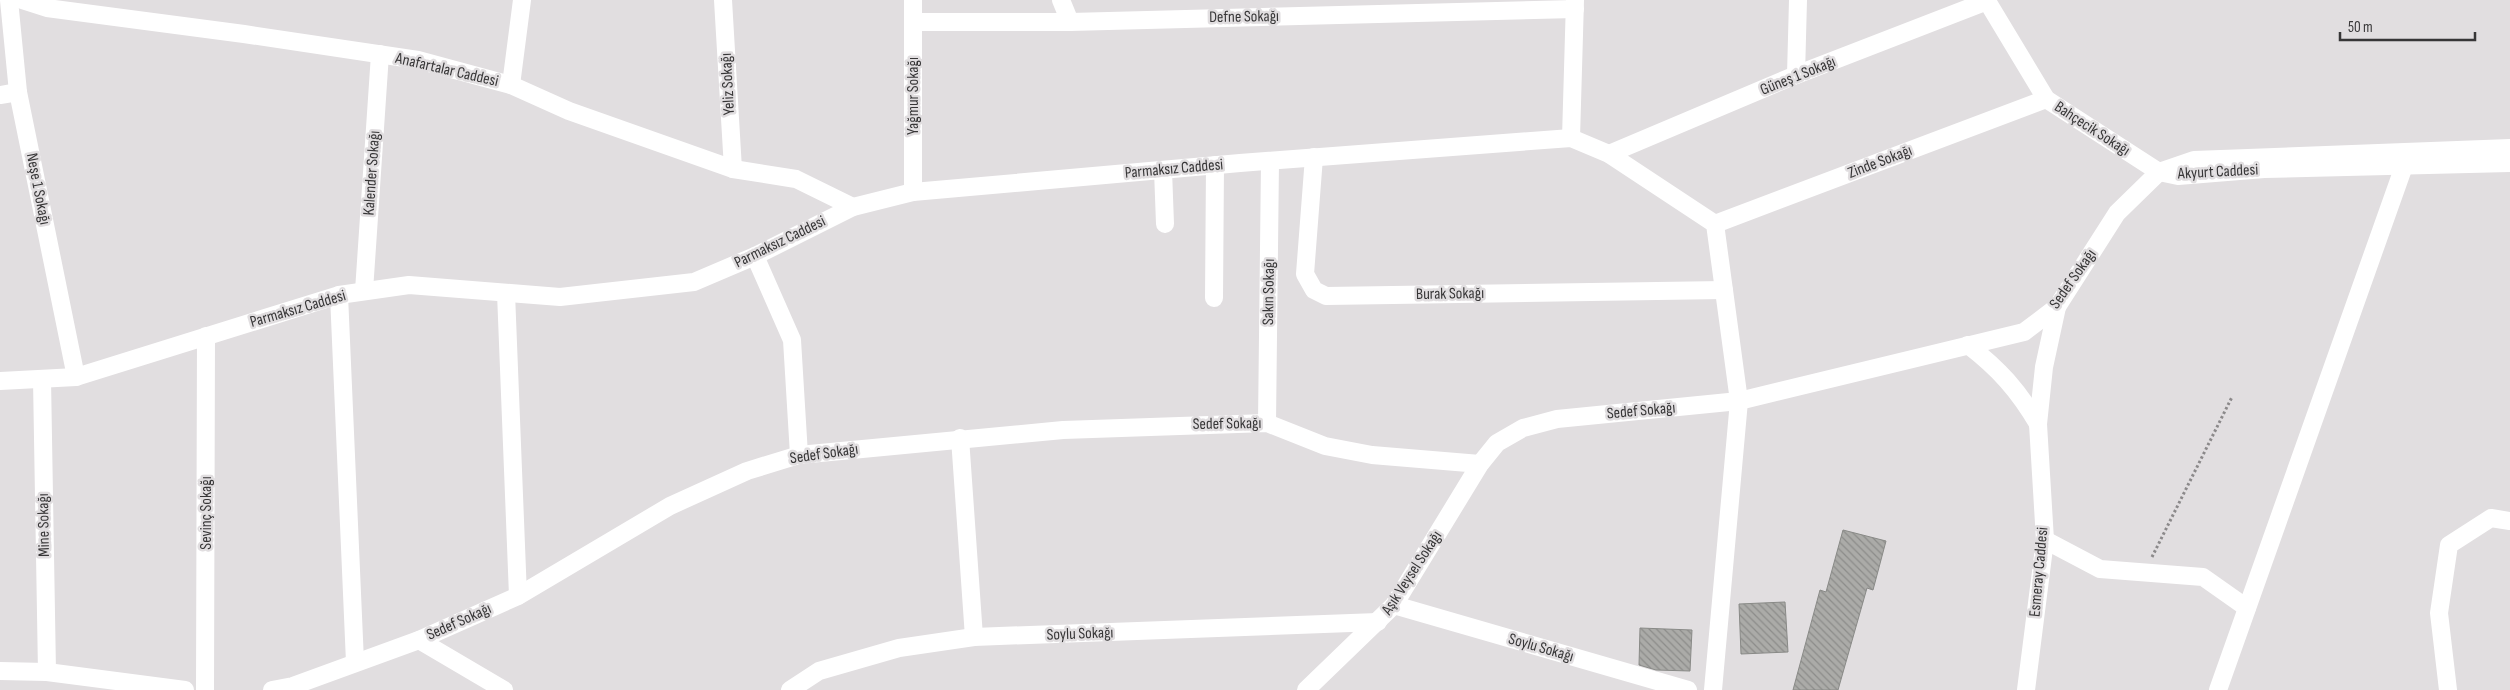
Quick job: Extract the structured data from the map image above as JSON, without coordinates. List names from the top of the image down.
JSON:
{
  "streets": {
    "street": [
      "Defne Sokağı",
      "Anafartalar Caddesi",
      "Güneş 1 Sokağı",
      "Yeliz Sokağı",
      "Yağmur Sokağı",
      "Bahçecik Sokağı",
      "Zinde Sokağı",
      "Parmaksız Caddesi",
      "Akyurt Caddesi",
      "Kalender Sokağı",
      "Neşe 1 Sokağı",
      "Sedef Sokağı",
      "Sakın Sokağı",
      "Burak Sokağı",
      "Sevinç Sokağı",
      "Mine Sokağı",
      "Esmeray Caddesi",
      "Aşık Veysel Sokağı",
      "Soylu Sokağı"
    ]
  },
  "crossings": [
    ["Defne Sokağı", "Yağmur Sokağı"],
    ["Anafartalar Caddesi", "Yeliz Sokağı"],
    ["Anafartalar Caddesi", "Parmaksız Caddesi"],
    ["Anafartalar Caddesi", "Kalender Sokağı"],
    ["Güneş 1 Sokağı", "Bahçecik Sokağı"],
    ["Yağmur Sokağı", "Parmaksız Caddesi"],
    ["Bahçecik Sokağı", "Zinde Sokağı"],
    ["Bahçecik Sokağı", "Akyurt Caddesi"],
    ["Bahçecik Sokağı", "Sedef Sokağı"],
    ["Parmaksız Caddesi", "Kalender Sokağı"],
    ["Parmaksız Caddesi", "Neşe 1 Sokağı"],
    ["Parmaksız Caddesi", "Sakın Sokağı"],
    ["Parmaksız Caddesi", "Burak Sokağı"],
    ["Parmaksız Caddesi", "Sevinç Sokağı"],
    ["Parmaksız Caddesi", "Mine Sokağı"],
    ["Akyurt Caddesi", "Sedef Sokağı"],
    ["Sedef Sokağı", "Sakın Sokağı"],
    ["Sedef Sokağı", "Esmeray Caddesi"],
    ["Sedef Sokağı", "Aşık Veysel Sokağı"],
    ["Aşık Veysel Sokağı", "Soylu Sokağı"]
  ],
  "scale_bar": "50 m"
}
